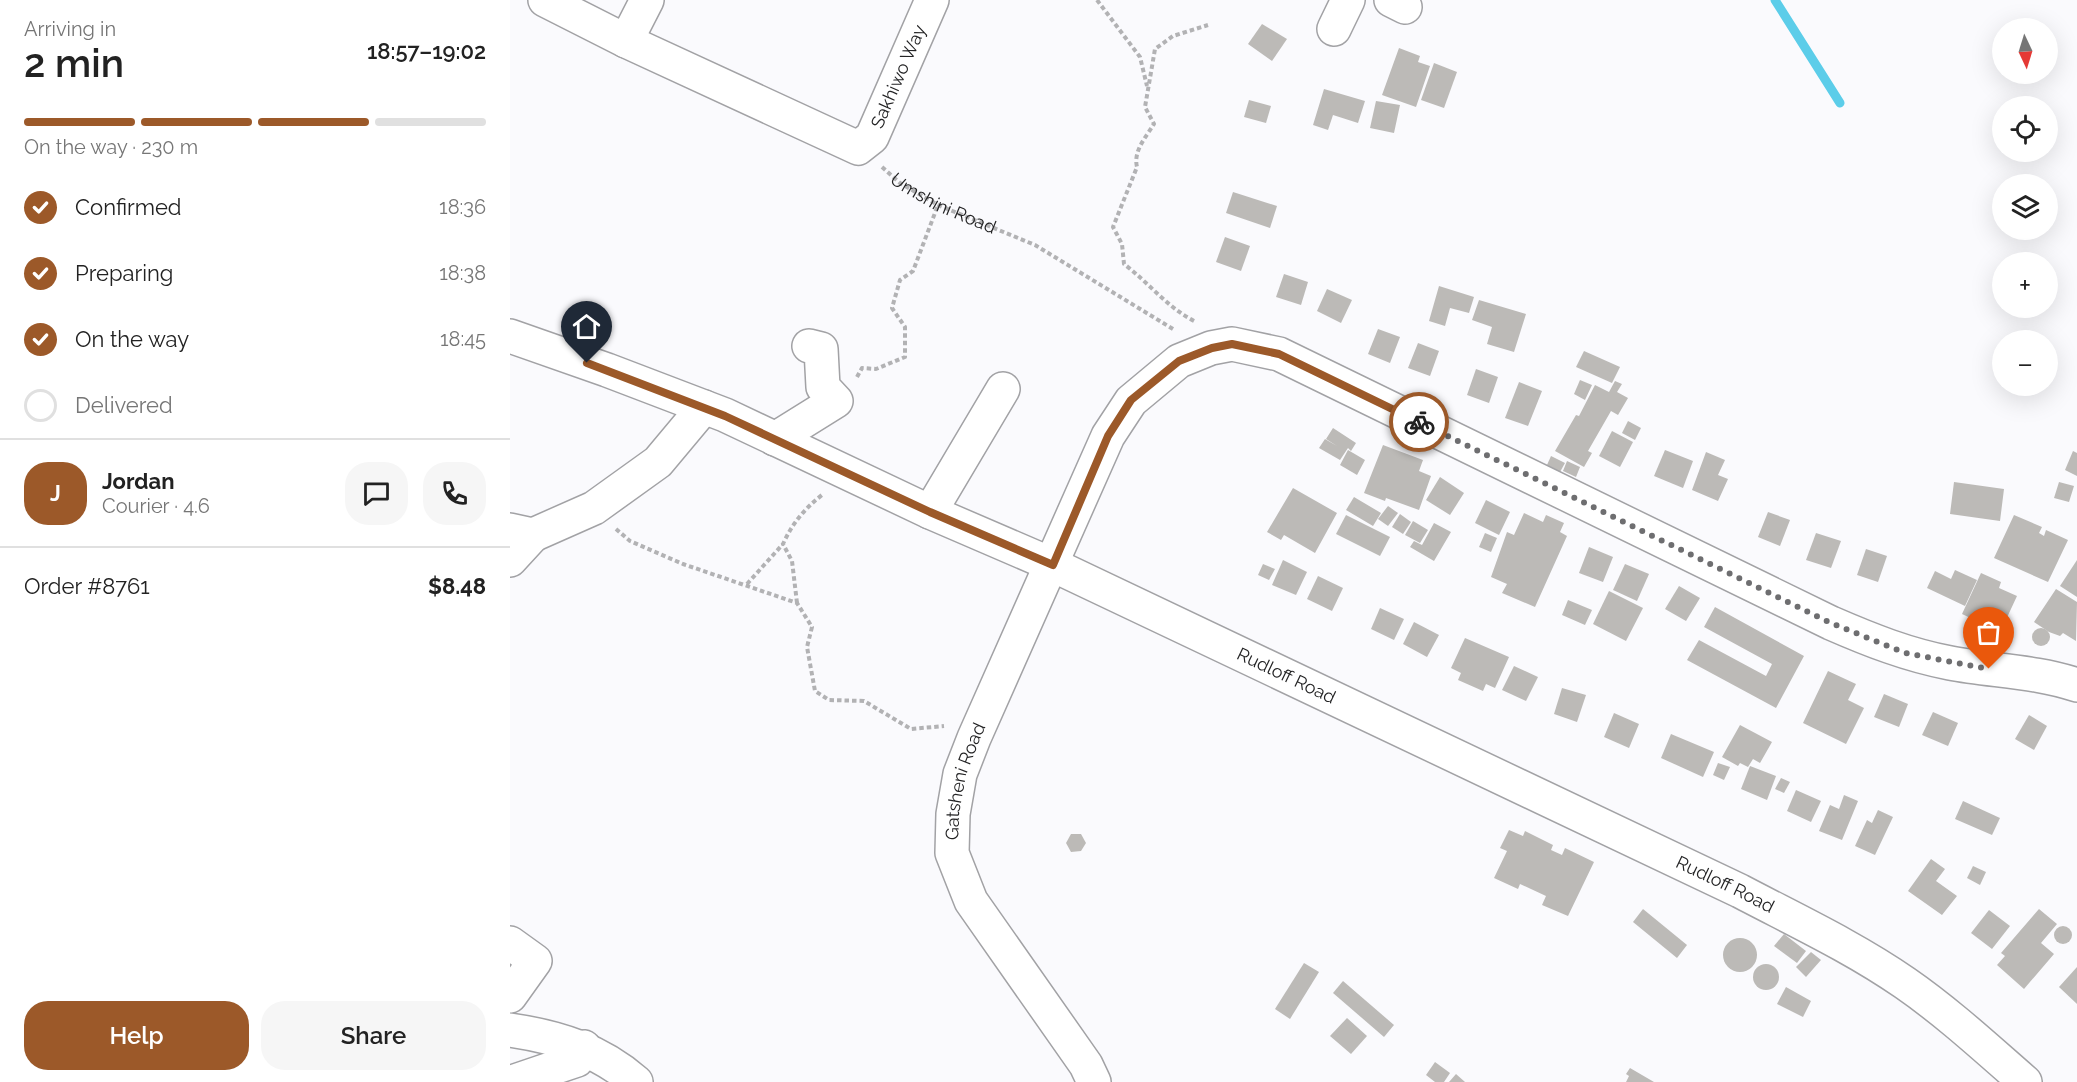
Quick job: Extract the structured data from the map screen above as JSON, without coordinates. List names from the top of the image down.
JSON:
{
  "streets": {
    "street": ["Sakhiwo Way", "Rudloff Road", "Gatsheni Road"],
    "path": ["Umshini Road"]
  },
  "crossings": [
    ["Sakhiwo Way", "Umshini Road"],
    ["Umshini Road", "Gatsheni Road"],
    ["Rudloff Road", "Gatsheni Road"]
  ],
  "north": "bottom",
  "page": {
    "heading": ["2 min", "Arriving in", "18:57–19:02"],
    "panel": [
      "Jordan",
      "Courier · 4.6",
      "Order #8761",
      "$8.48"
    ],
    "map_buttons": ["+", "−"],
    "bar": "On the way · 230 m",
    "list": [
      ["Confirmed", "18:36"],
      ["Preparing", "18:38"],
      ["On the way", "18:45"],
      "Delivered"
    ],
    "round": "J",
    "buttons": ["Help", "Share"]
  }
}
